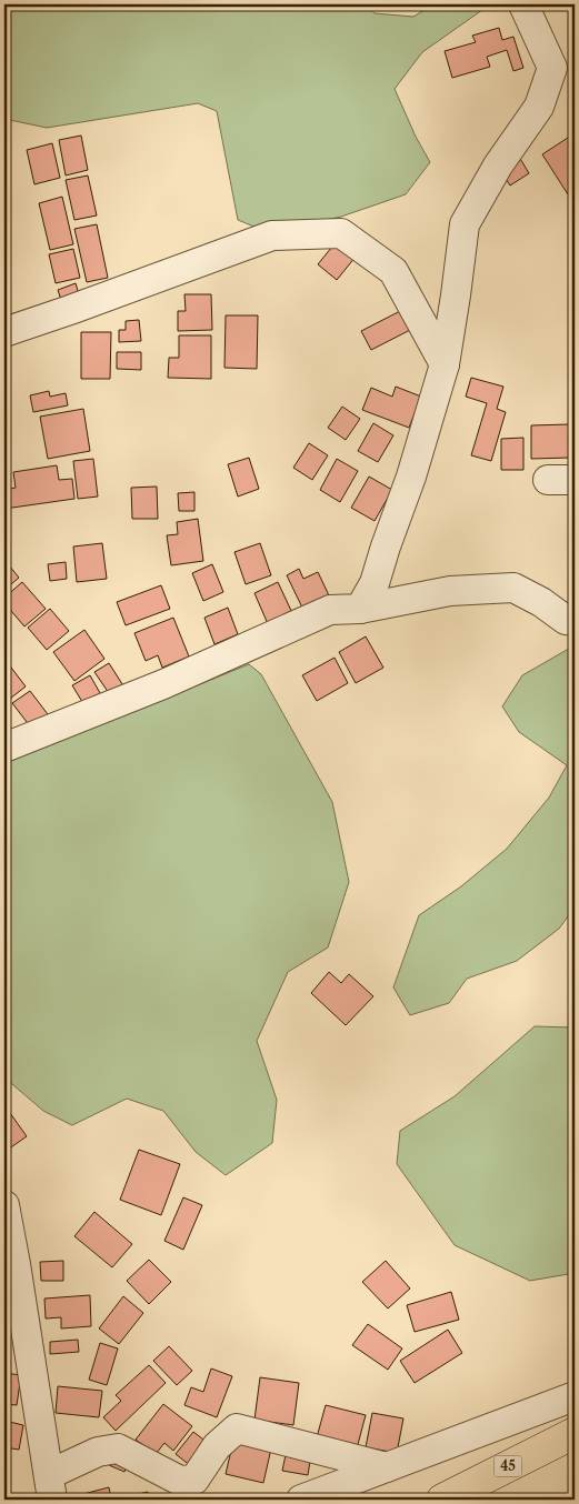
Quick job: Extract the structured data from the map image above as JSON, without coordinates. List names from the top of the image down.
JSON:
{
  "streets": {
    "highway": ["45"]
  }
}
